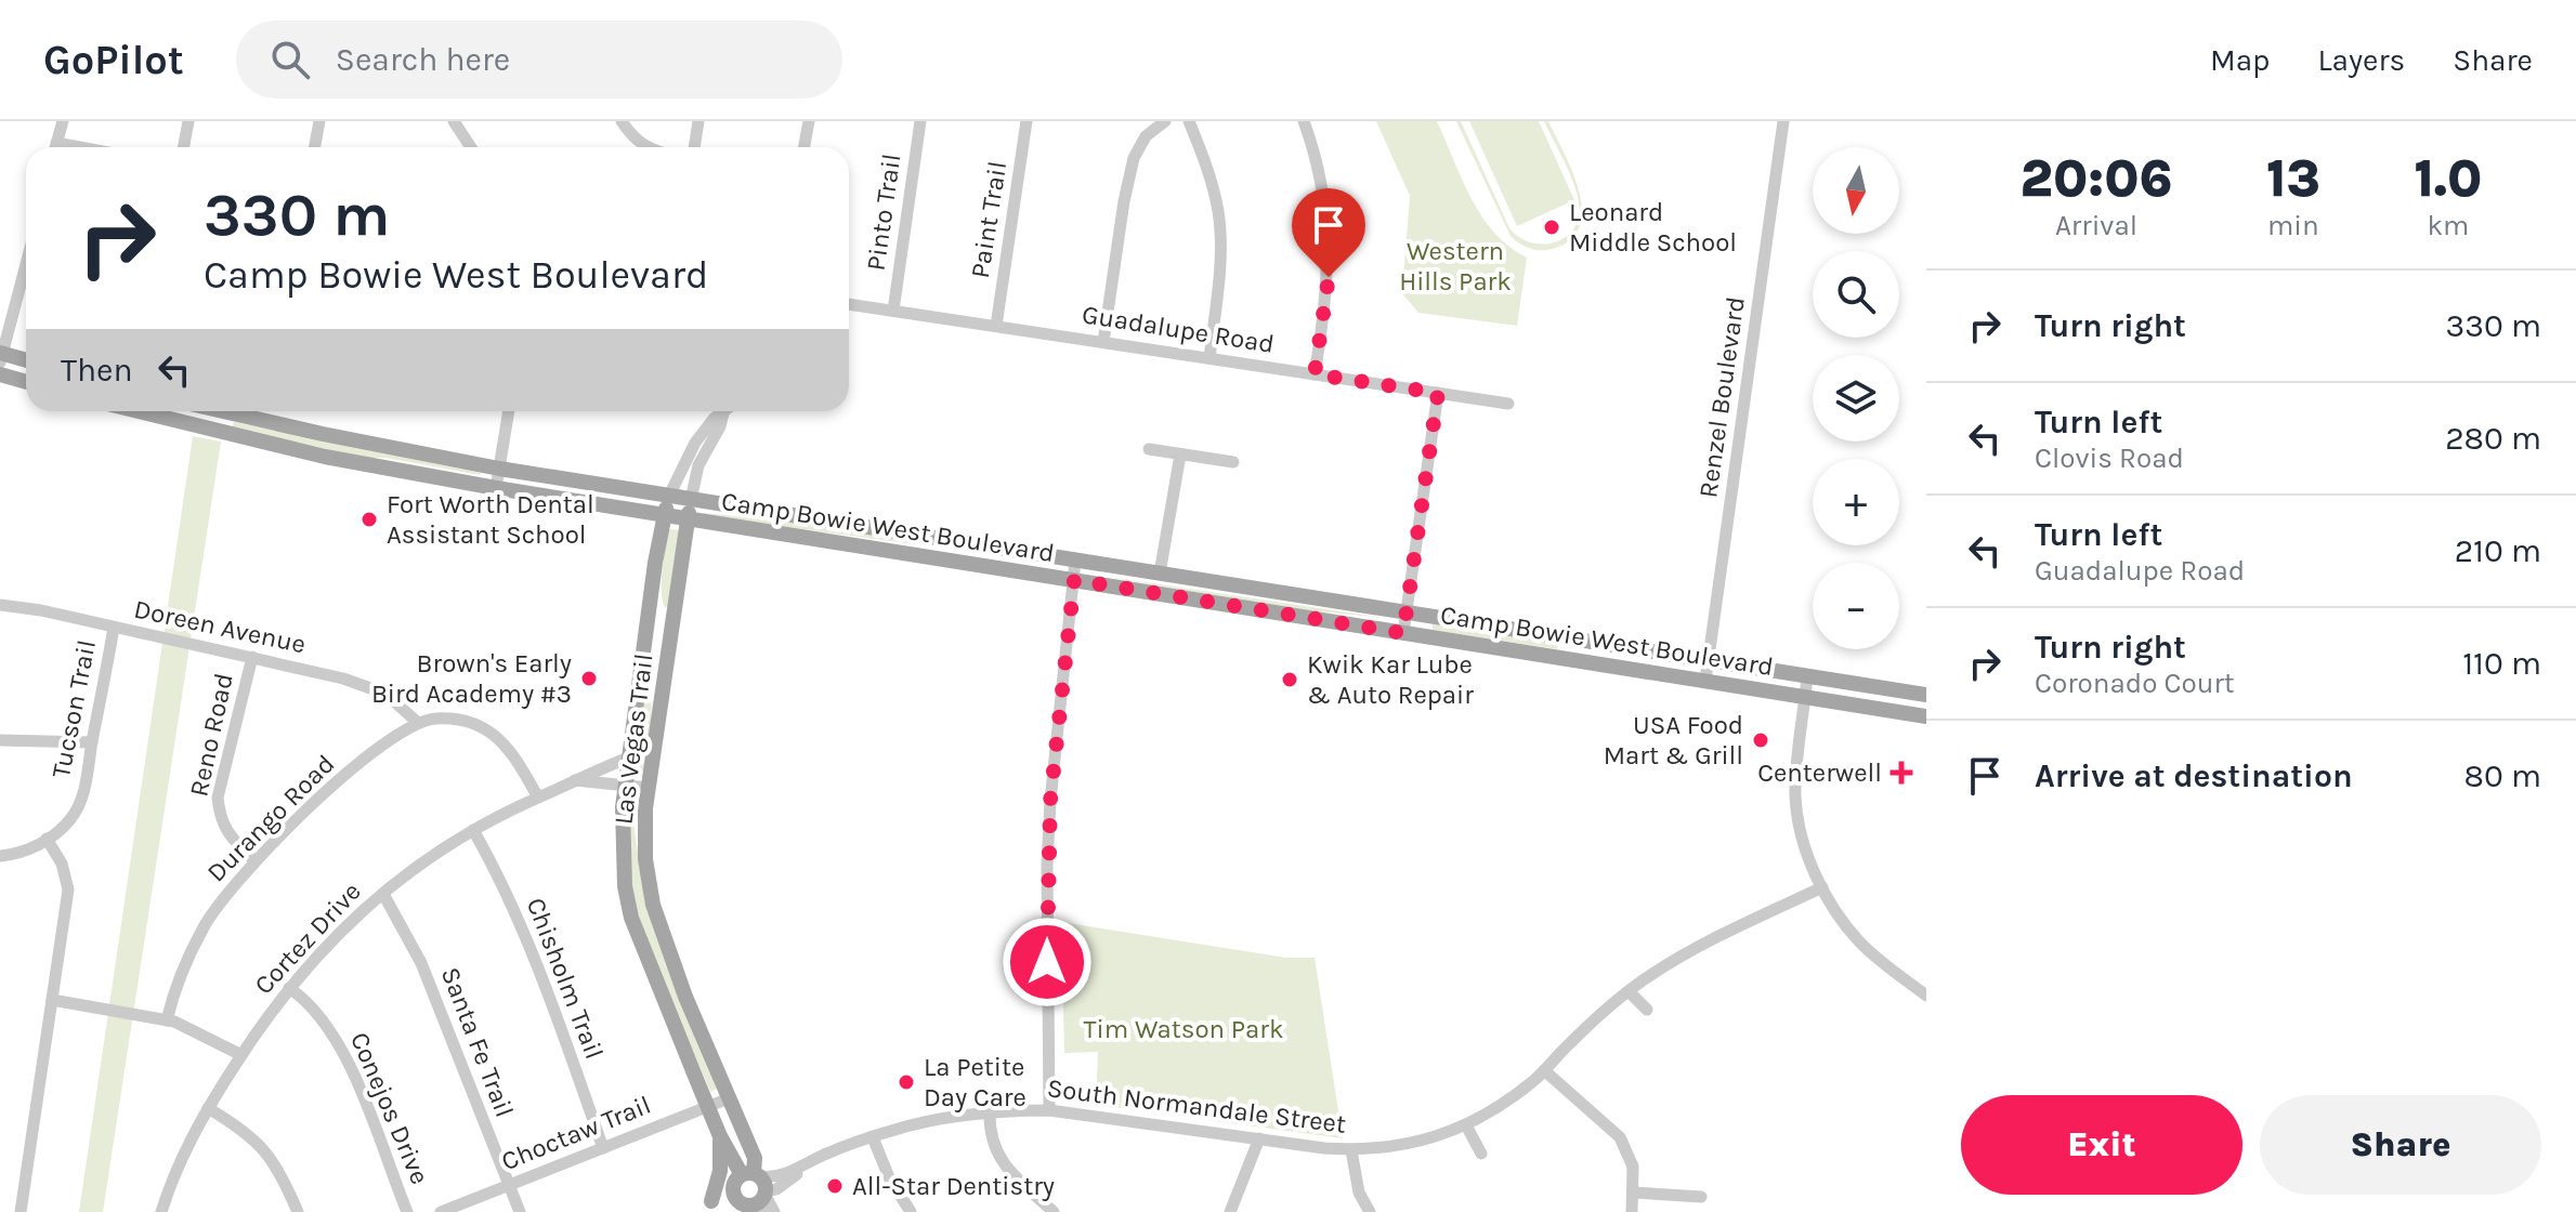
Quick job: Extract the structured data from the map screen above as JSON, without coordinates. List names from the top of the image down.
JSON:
{
  "streets": {
    "main road": ["Camp Bowie West Boulevard", "Las Vegas Trail"],
    "street": [
      "Pinto Trail",
      "Paint Trail",
      "Guadalupe Road",
      "Renzel Boulevard",
      "Doreen Avenue",
      "Tucson Trail",
      "Reno Road",
      "Durango Road",
      "Cortez Drive",
      "Chisholm Trail",
      "Santa Fe Trail",
      "South Normandale Street",
      "Conejos Drive",
      "Choctaw Trail"
    ]
  },
  "crossings": [
    ["Pinto Trail", "Guadalupe Road"],
    ["Paint Trail", "Guadalupe Road"],
    ["Renzel Boulevard", "Camp Bowie West Boulevard"],
    ["Camp Bowie West Boulevard", "Las Vegas Trail"],
    ["Doreen Avenue", "Tucson Trail"],
    ["Doreen Avenue", "Reno Road"],
    ["Doreen Avenue", "Durango Road"],
    ["Reno Road", "Durango Road"],
    ["Las Vegas Trail", "Cortez Drive"],
    ["Las Vegas Trail", "South Normandale Street"],
    ["Las Vegas Trail", "Choctaw Trail"],
    ["Cortez Drive", "Chisholm Trail"],
    ["Cortez Drive", "Santa Fe Trail"],
    ["Cortez Drive", "Conejos Drive"],
    ["Chisholm Trail", "Choctaw Trail"],
    ["Santa Fe Trail", "Choctaw Trail"]
  ],
  "parks": ["Western Hills Park", "Tim Watson Park"],
  "places": {
    "other": [
      "Leonard Middle School",
      "Fort Worth Dental Assistant School",
      "Brown's Early Bird Academy #3",
      "Kwik Kar Lube & Auto Repair",
      "USA Food Mart & Grill",
      "La Petite Day Care",
      "All-Star Dentistry"
    ],
    "health": ["Centerwell"]
  },
  "north": "bottom",
  "page": {
    "header": "GoPilot",
    "search": "Search here",
    "nav": ["Map", "Layers", "Share"],
    "eta": [
      "20:06",
      "Arrival",
      "13",
      "min",
      "1.0",
      "km"
    ],
    "map_buttons": ["+", "−"],
    "turn": ["330 m", "Camp Bowie West Boulevard"],
    "list": [
      {
        "name": "Turn right",
        "value": "330 m"
      },
      {
        "name": "Turn left",
        "note": "Clovis Road",
        "value": "280 m"
      },
      {
        "name": "Turn left",
        "note": "Guadalupe Road",
        "value": "210 m"
      },
      {
        "name": "Turn right",
        "note": "Coronado Court",
        "value": "110 m"
      },
      {
        "name": "Arrive at destination",
        "value": "80 m"
      }
    ],
    "then": "Then",
    "buttons": ["Exit", "Share"]
  }
}
